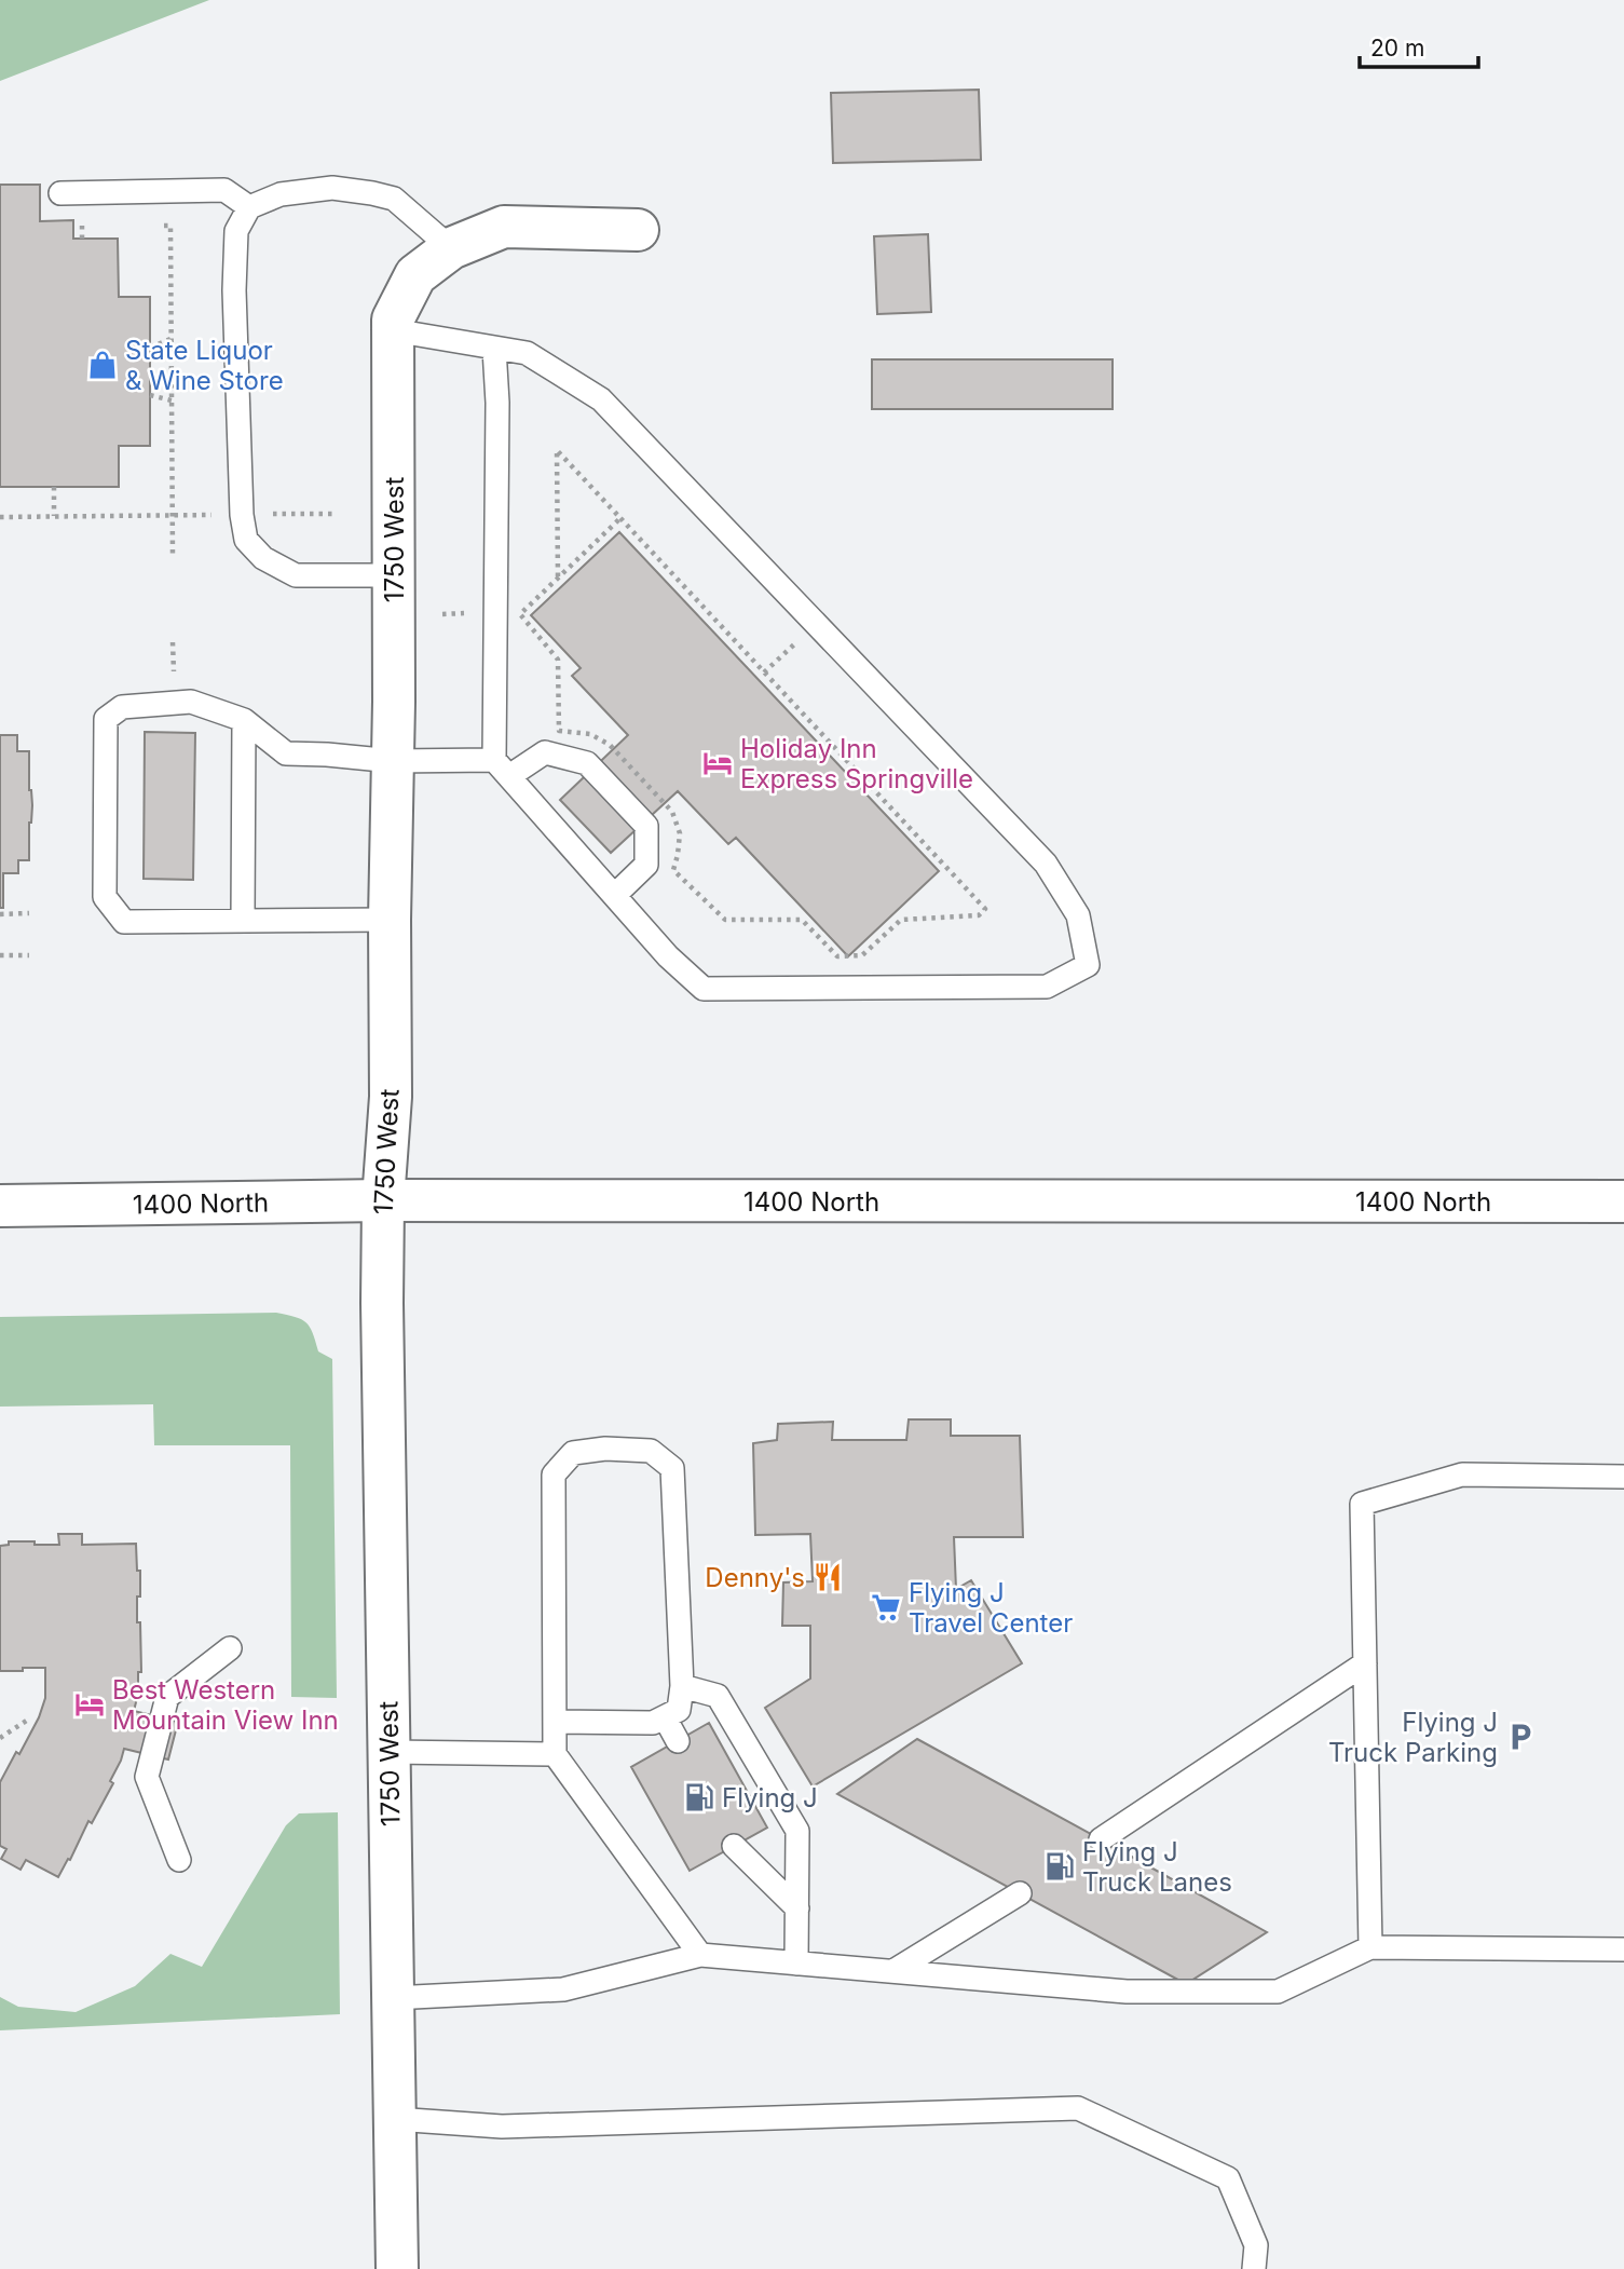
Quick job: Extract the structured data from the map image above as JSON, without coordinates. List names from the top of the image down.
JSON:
{
  "streets": {
    "street": ["1750 West", "1400 North"]
  },
  "crossings": [
    ["1750 West", "1400 North"]
  ],
  "places": {
    "shop": ["State Liquor & Wine Store"],
    "hotel": ["Holiday Inn Express Springville", "Best Western Mountain View Inn"],
    "restaurant": ["Denny's"],
    "supermarket": ["Flying J Travel Center"],
    "parking": ["Flying J Truck Parking"],
    "fuel station": ["Flying J", "Flying J Truck Lanes"]
  },
  "scale_bar": "20 m"
}
